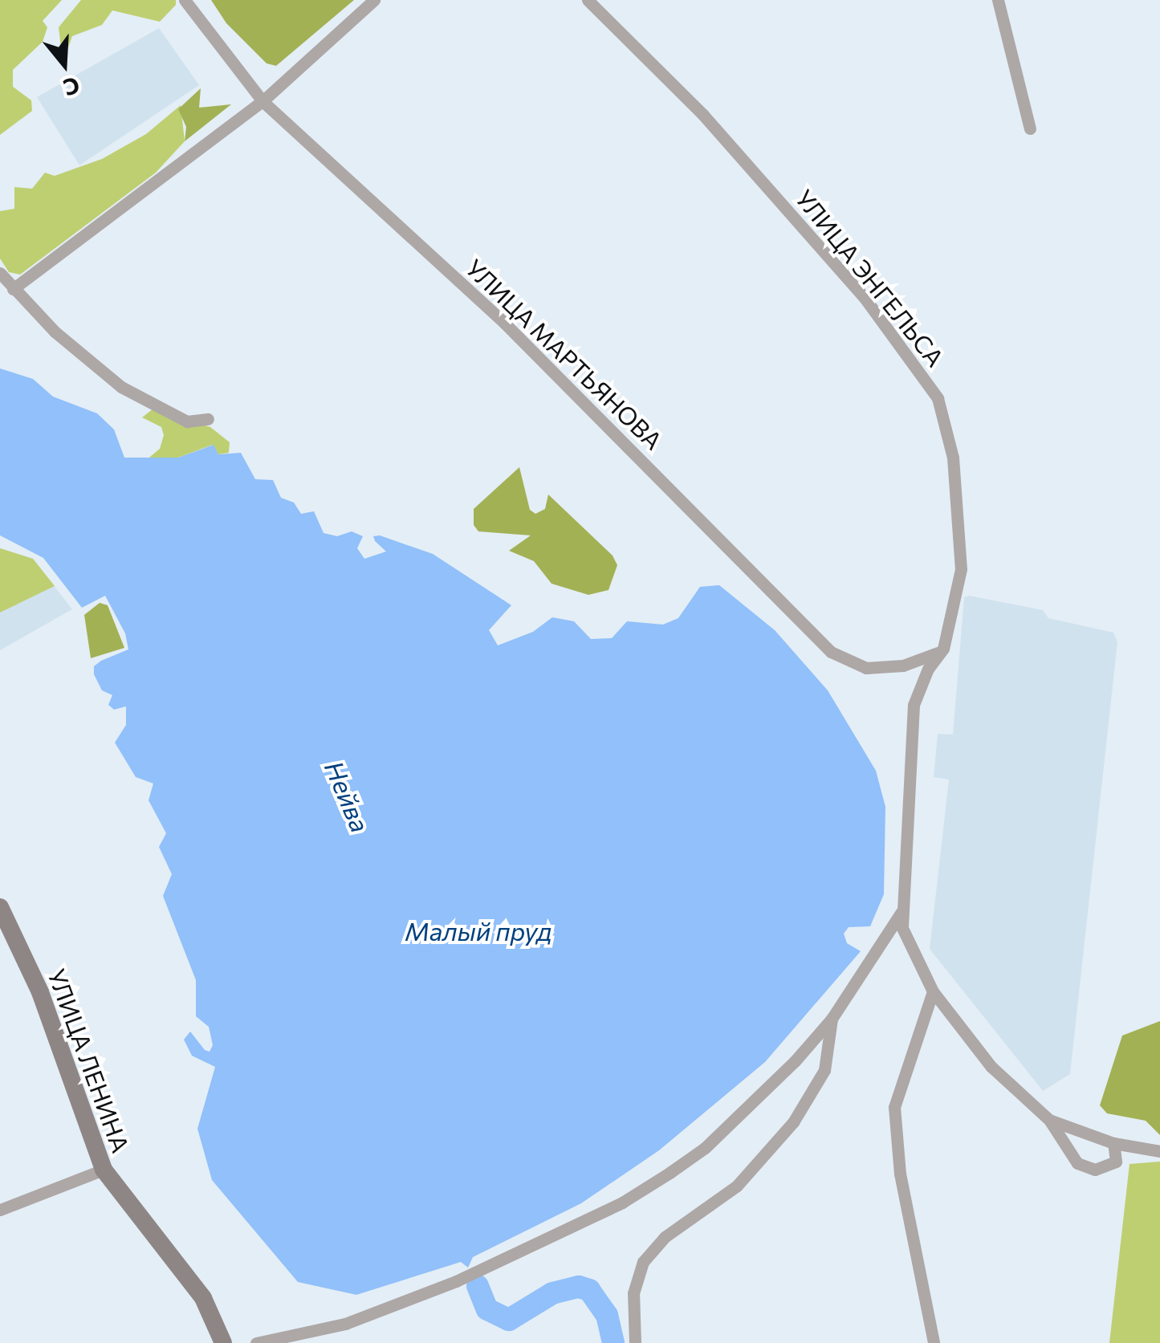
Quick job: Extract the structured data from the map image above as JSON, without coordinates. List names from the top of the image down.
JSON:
{
  "streets": {
    "street": ["УЛИЦА ЭНГЕЛЬСА", "УЛИЦА МАРТЬЯНОВА", "УЛИЦА ЛЕНИНА"]
  },
  "crossings": [
    ["УЛИЦА ЭНГЕЛЬСА", "УЛИЦА МАРТЬЯНОВА"]
  ],
  "water": ["Нейва", "Малый пруд"],
  "north": "bottom"
}
